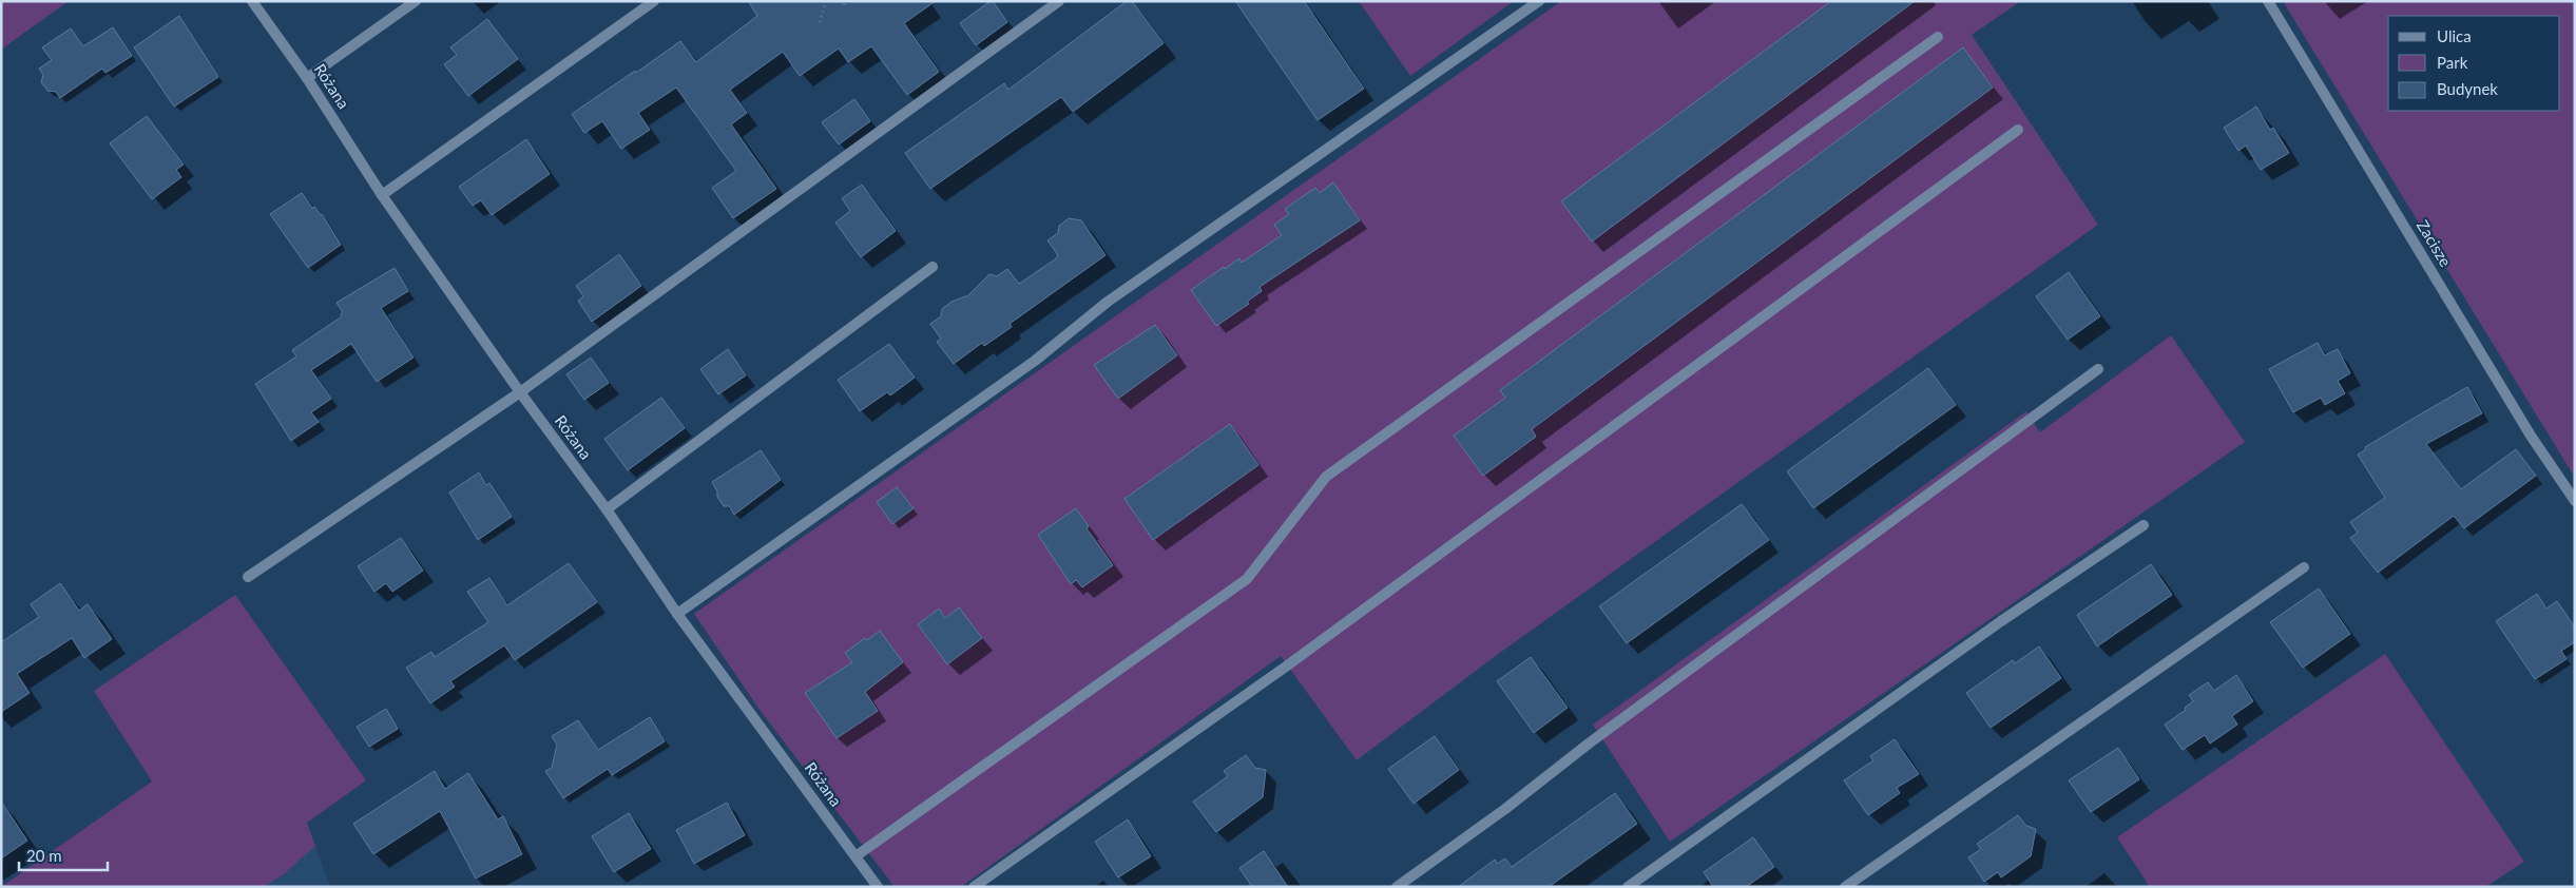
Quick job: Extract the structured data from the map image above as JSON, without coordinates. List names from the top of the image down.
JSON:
{
  "streets": {
    "street": ["Różana", "Zacisze"]
  },
  "legend": ["Ulica", "Park", "Budynek"],
  "scale_bar": "20 m"
}
